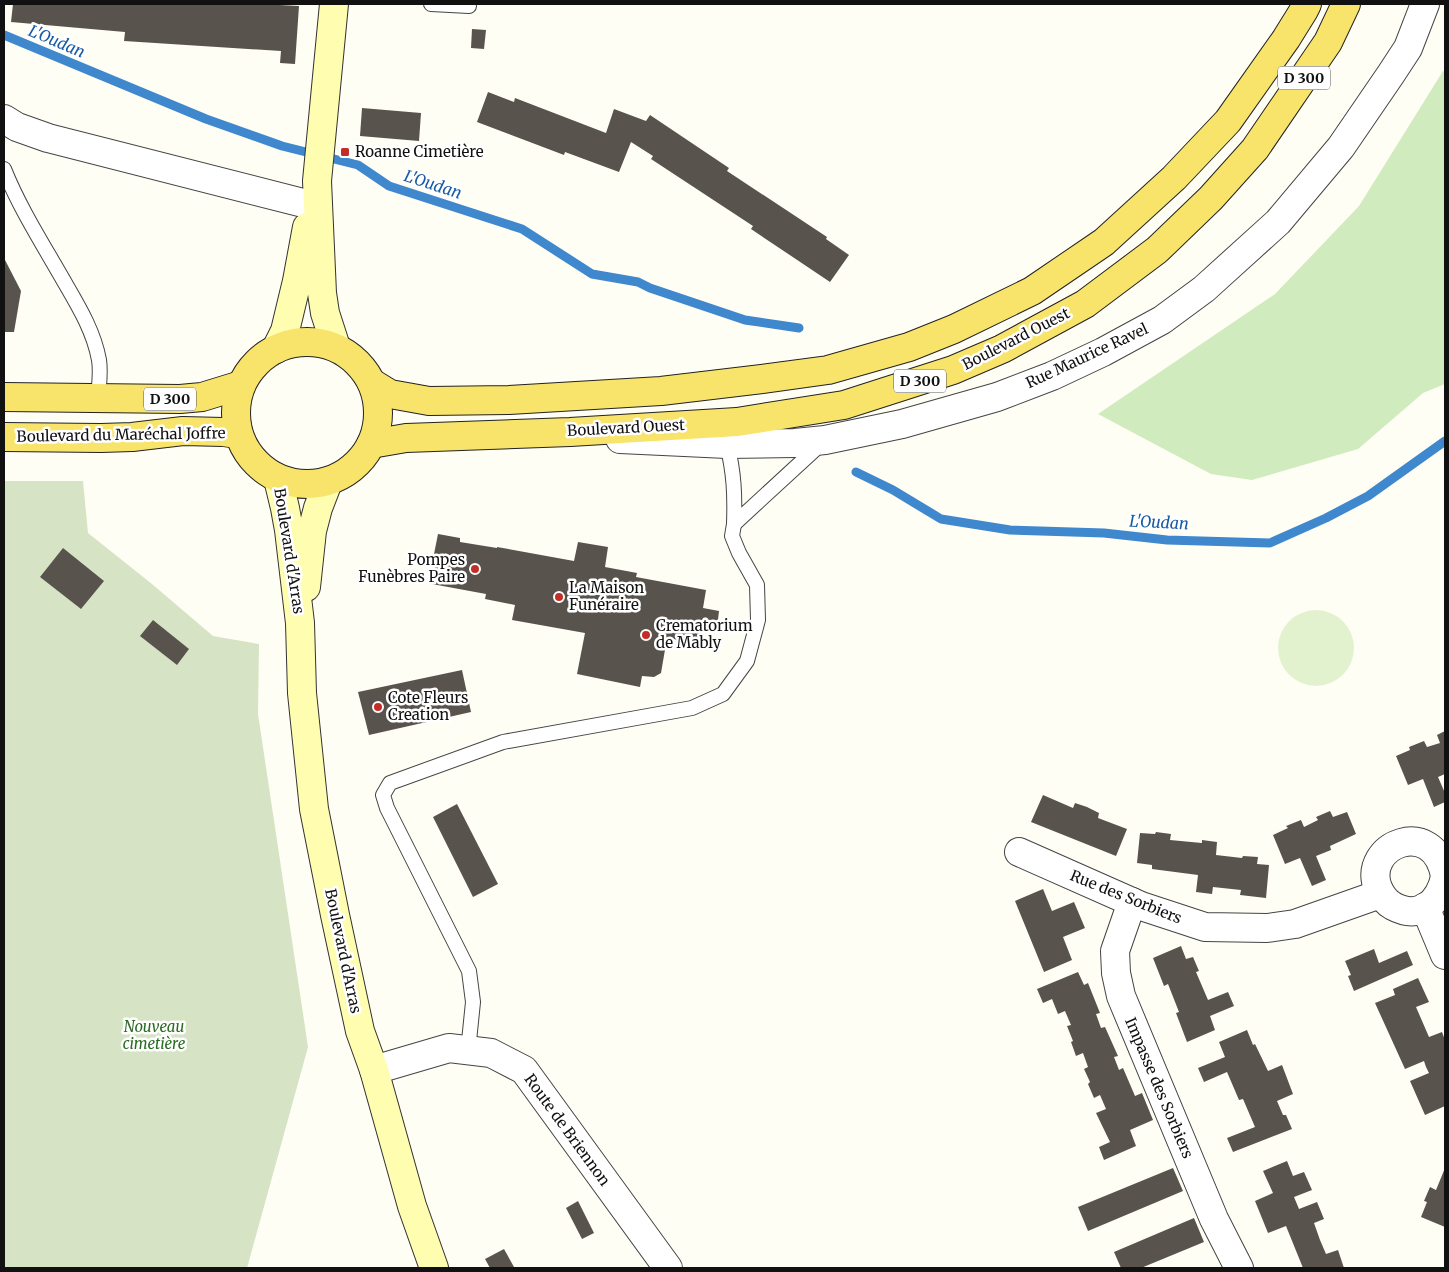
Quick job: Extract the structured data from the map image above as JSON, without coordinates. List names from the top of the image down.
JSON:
{
  "streets": {
    "main road": [
      "D 300",
      "Boulevard Ouest",
      "Boulevard du Maréchal Joffre",
      "Boulevard d'Arras"
    ],
    "street": [
      "Rue Maurice Ravel",
      "Rue des Sorbiers",
      "Impasse des Sorbiers",
      "Route de Briennon"
    ]
  },
  "crossings": [
    ["D 300", "Boulevard Ouest"],
    ["D 300", "Boulevard du Maréchal Joffre"],
    ["D 300", "Boulevard d'Arras"],
    ["Boulevard Ouest", "Rue Maurice Ravel"],
    ["Boulevard Ouest", "Boulevard du Maréchal Joffre"],
    ["Boulevard Ouest", "Boulevard d'Arras"],
    ["Boulevard du Maréchal Joffre", "Boulevard d'Arras"],
    ["Boulevard d'Arras", "Route de Briennon"],
    ["Rue des Sorbiers", "Impasse des Sorbiers"]
  ],
  "water": ["L'Oudan"],
  "parks": ["Nouveau cimetière"],
  "places": {
    "transit": ["Roanne Cimetière"],
    "other": [
      "Pompes Funèbres Paire",
      "La Maison Funéraire",
      "Crematorium de Mably",
      "Cote Fleurs Creation"
    ]
  }
}
